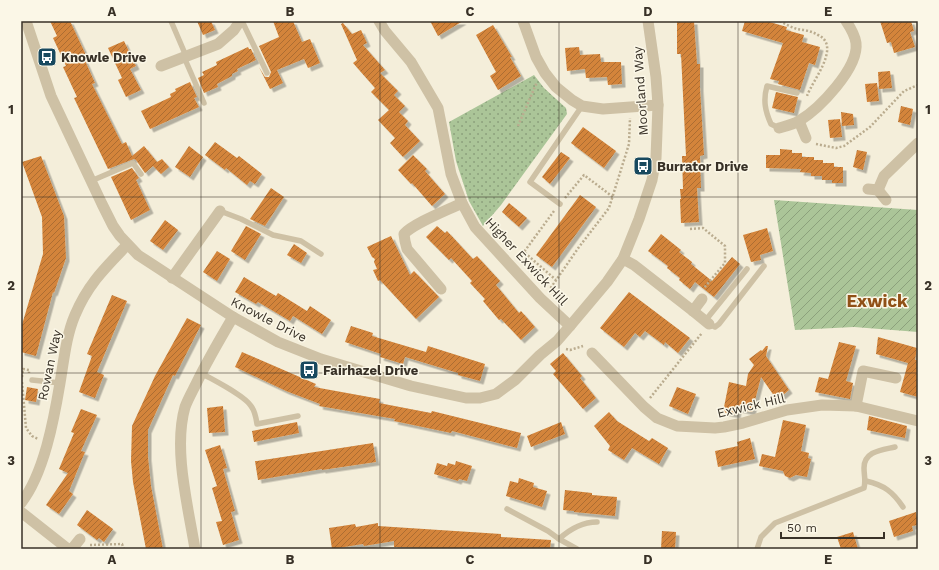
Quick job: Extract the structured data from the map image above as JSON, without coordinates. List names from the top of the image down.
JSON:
{
  "streets": {
    "street": [
      "Moorland Way",
      "Higher Exwick Hill",
      "Knowle Drive",
      "Rowan Way",
      "Exwick Hill"
    ]
  },
  "crossings": [
    ["Moorland Way", "Higher Exwick Hill"],
    ["Moorland Way", "Knowle Drive"],
    ["Higher Exwick Hill", "Knowle Drive"],
    ["Knowle Drive", "Rowan Way"]
  ],
  "districts": ["Exwick"],
  "places": {
    "bus stop": ["Knowle Drive", "Burrator Drive", "Fairhazel Drive"]
  },
  "scale_bar": "50 m",
  "grid": {
    "columns": [
      "A",
      "B",
      "C",
      "D",
      "E"
    ],
    "rows": ["1", "2", "3"]
  }
}
